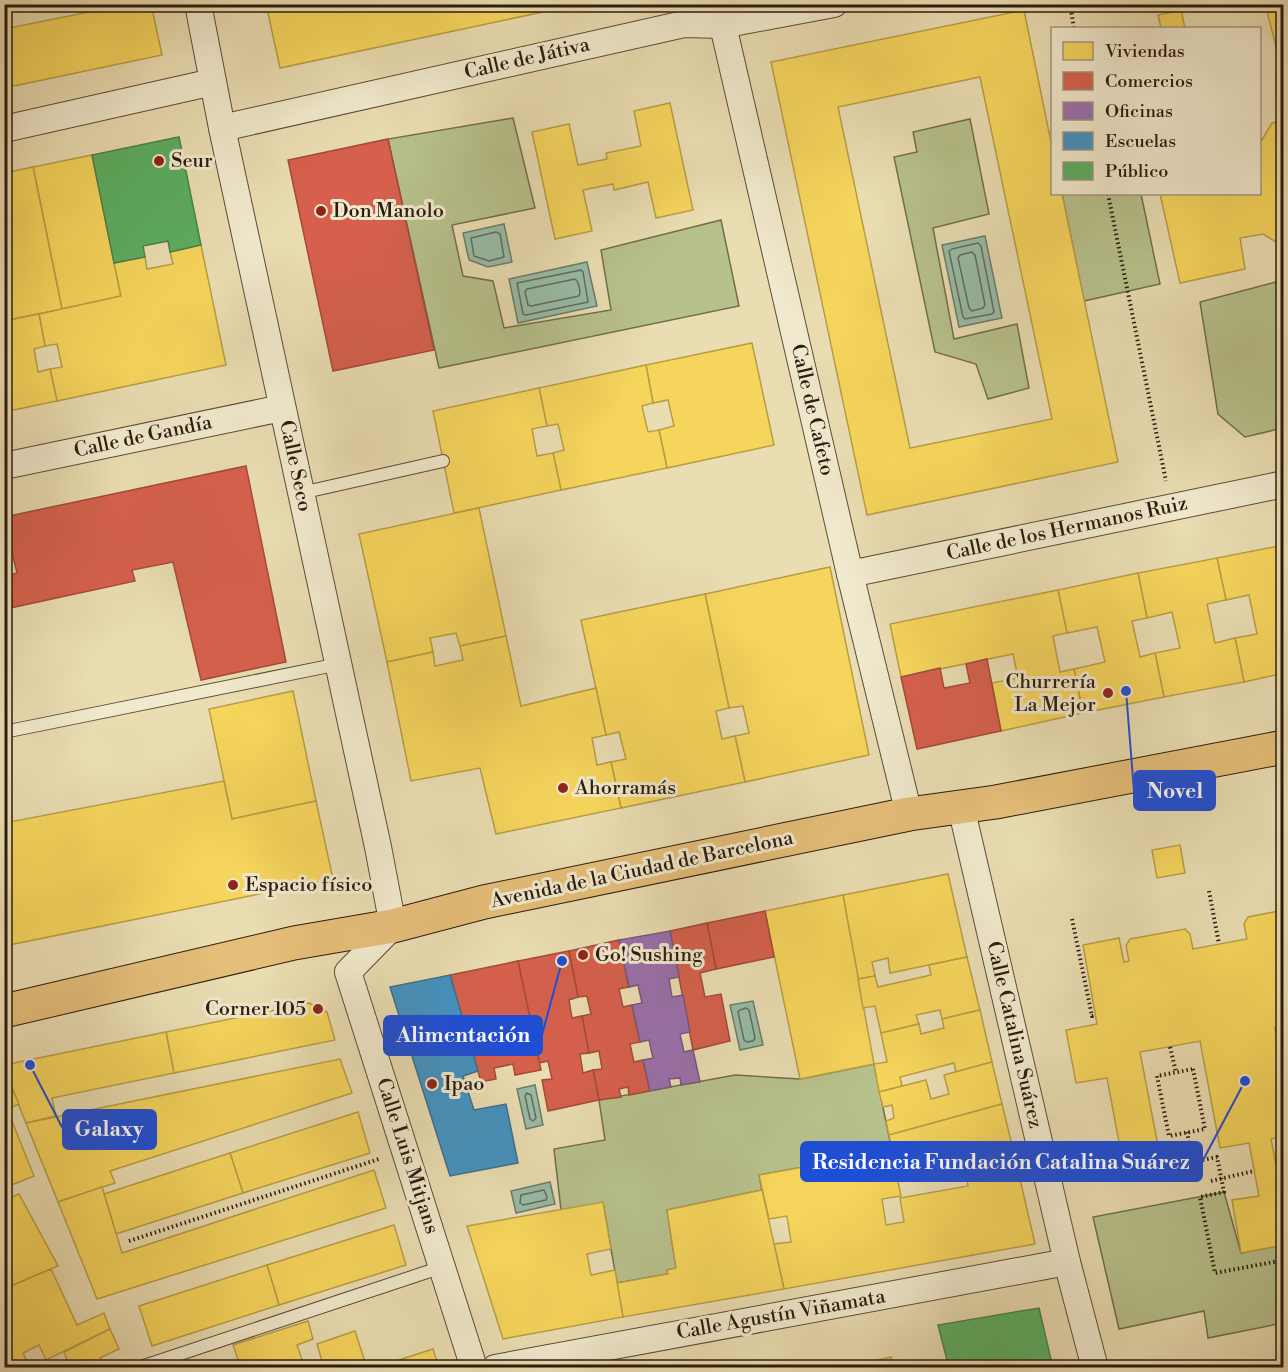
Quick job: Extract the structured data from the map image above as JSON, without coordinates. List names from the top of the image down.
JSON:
{
  "streets": {
    "main road": ["Avenida de la Ciudad de Barcelona"],
    "street": [
      "Calle de Játiva",
      "Calle de Cafeto",
      "Calle de Gandía",
      "Calle Seco",
      "Calle de los Hermanos Ruiz",
      "Calle Catalina Suárez",
      "Calle Luis Mitjans",
      "Calle Agustín Viñamata"
    ]
  },
  "crossings": [
    ["Calle de Játiva", "Calle de Cafeto"],
    ["Calle de Játiva", "Calle Seco"],
    ["Calle de Cafeto", "Calle de los Hermanos Ruiz"],
    ["Calle de Cafeto", "Avenida de la Ciudad de Barcelona"],
    ["Calle de Gandía", "Calle Seco"],
    ["Calle Seco", "Avenida de la Ciudad de Barcelona"],
    ["Calle Seco", "Calle Luis Mitjans"],
    ["Avenida de la Ciudad de Barcelona", "Calle Catalina Suárez"],
    ["Avenida de la Ciudad de Barcelona", "Calle Luis Mitjans"],
    ["Calle Catalina Suárez", "Calle Agustín Viñamata"]
  ],
  "places": [
    "Seur",
    "Don Manolo",
    "Novel",
    "Churrería La Mejor",
    "Ahorramás",
    "Espacio físico",
    "Go! Sushing",
    "Alimentación",
    "Corner 105",
    "Galaxy",
    "Residencia Fundación Catalina Suárez",
    "Ipao"
  ],
  "legend": [
    "Viviendas",
    "Comercios",
    "Oficinas",
    "Escuelas",
    "Público"
  ]
}
